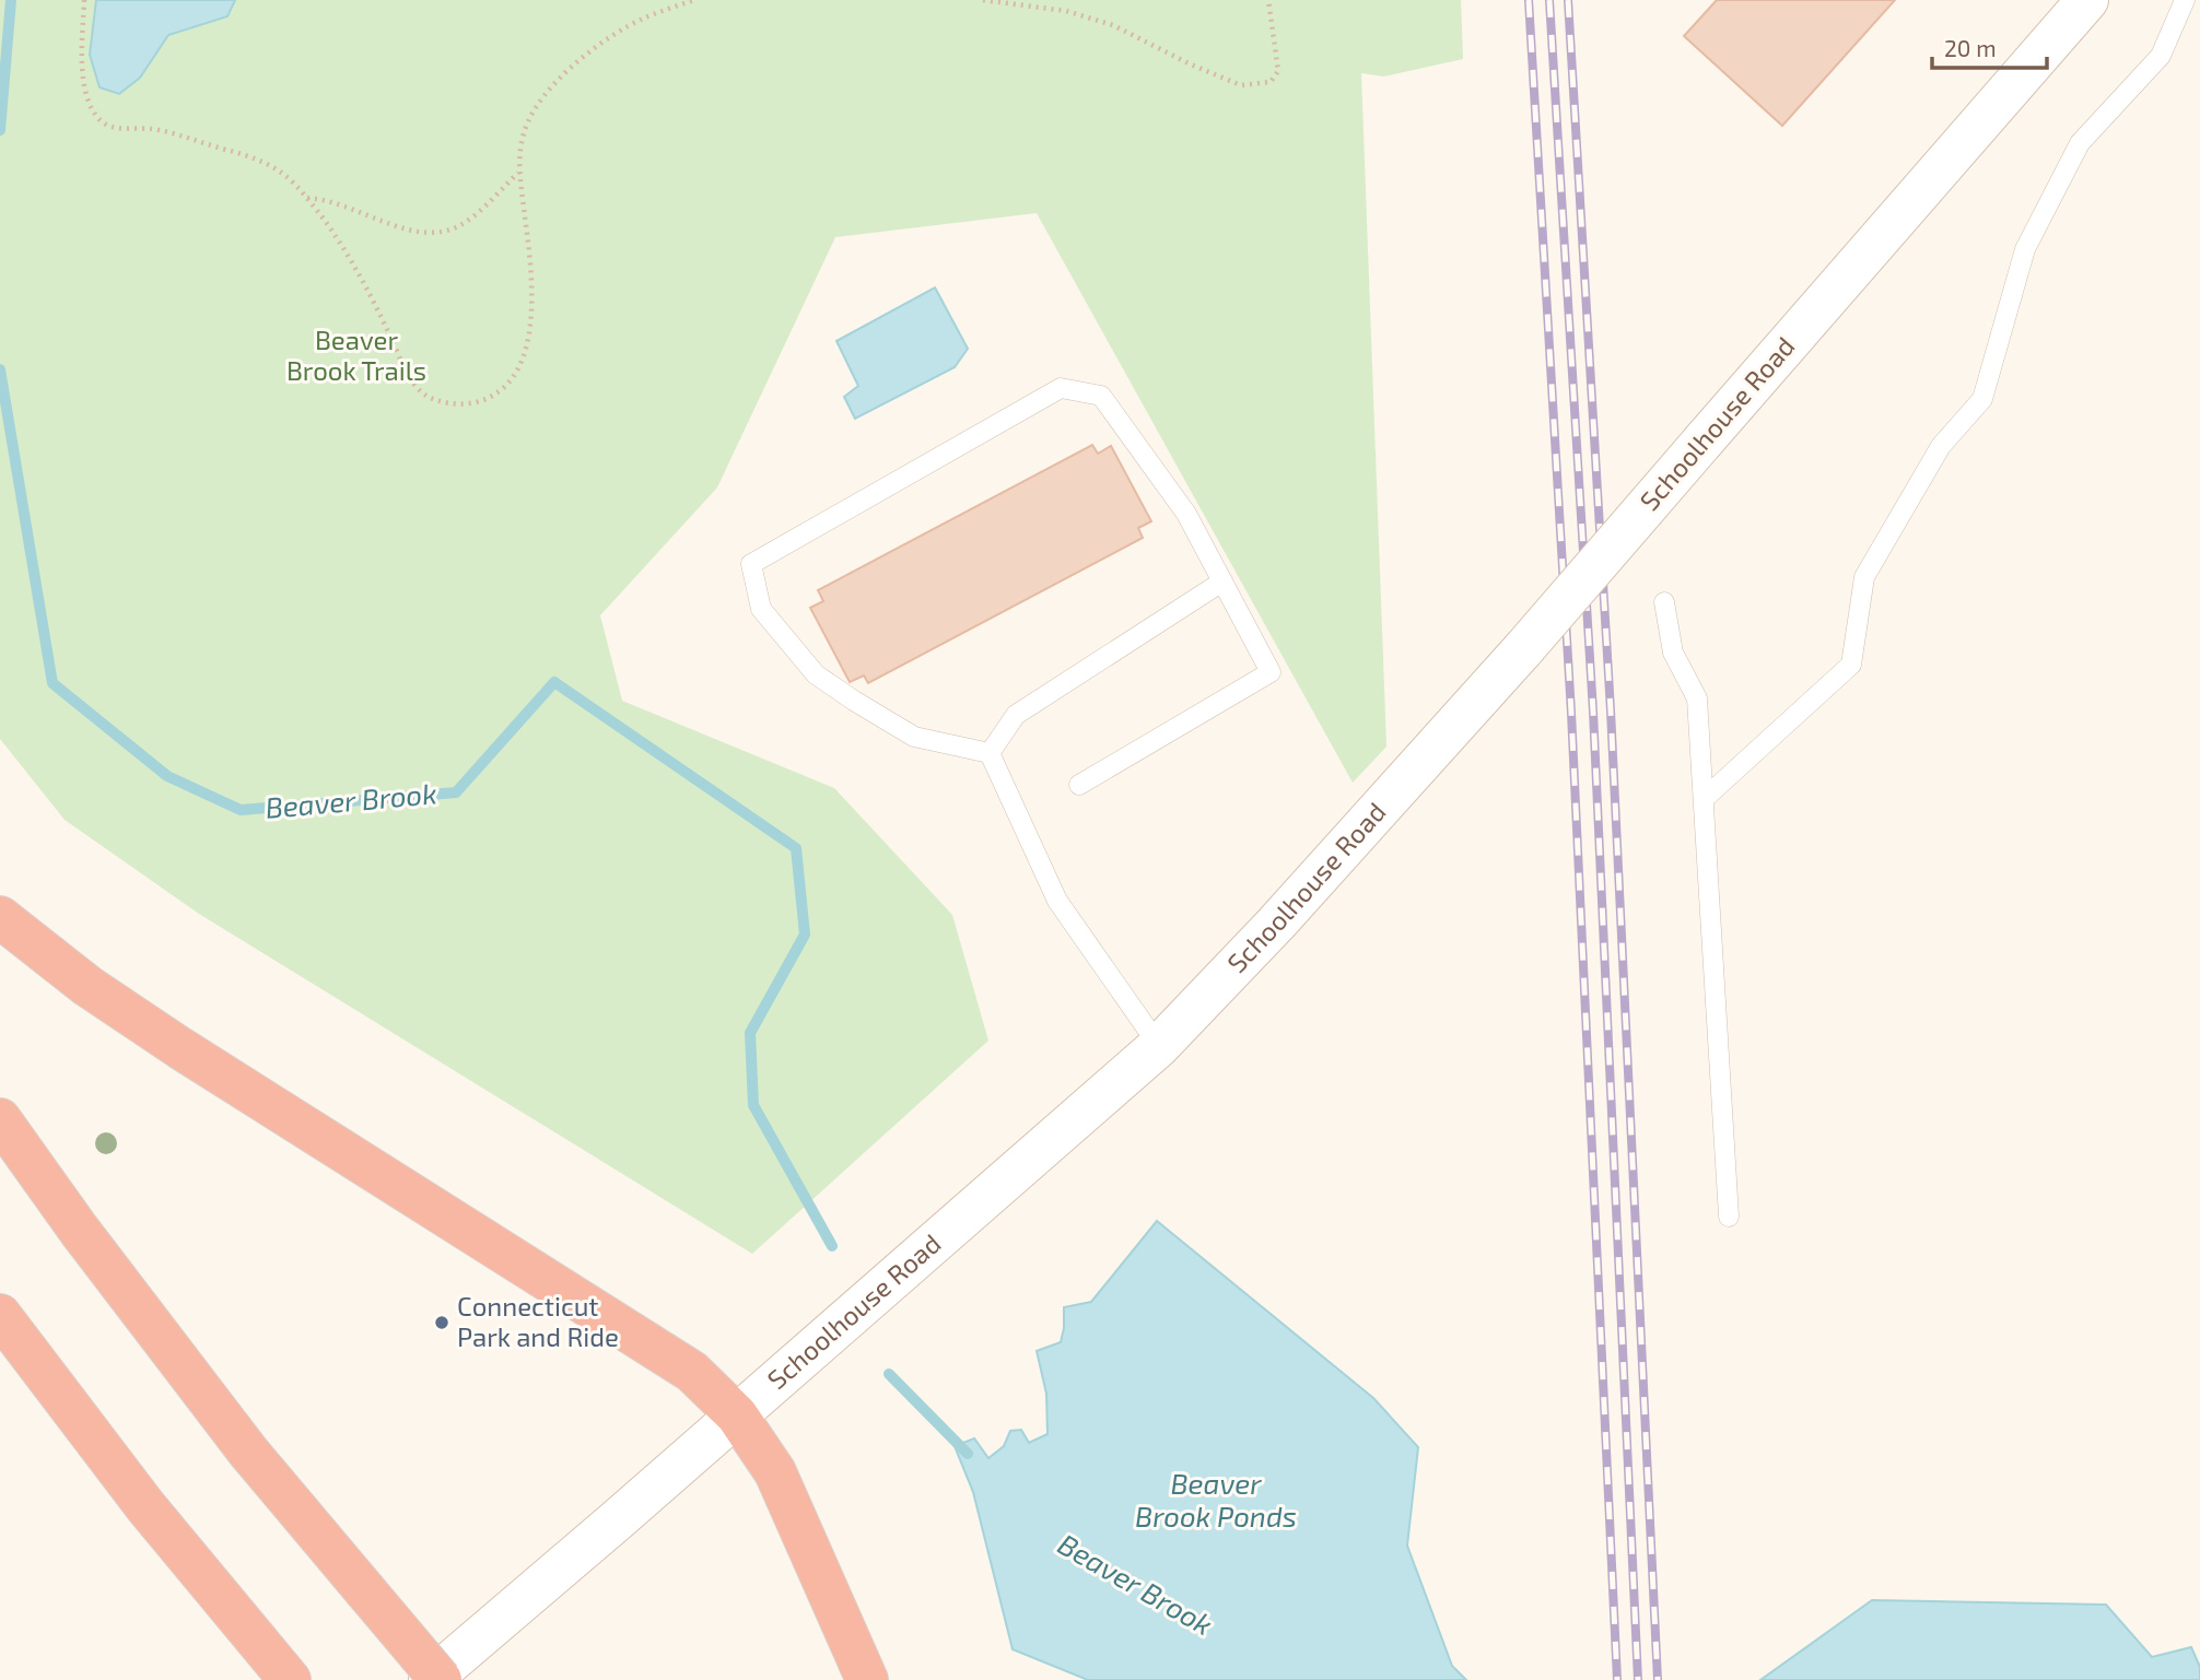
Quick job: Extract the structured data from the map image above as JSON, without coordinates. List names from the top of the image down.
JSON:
{
  "streets": {
    "main road": ["Schoolhouse Road"]
  },
  "water": ["Beaver Brook", "Beaver Brook Ponds"],
  "parks": ["Beaver Brook Trails"],
  "places": ["Connecticut Park and Ride"],
  "scale_bar": "20 m"
}
